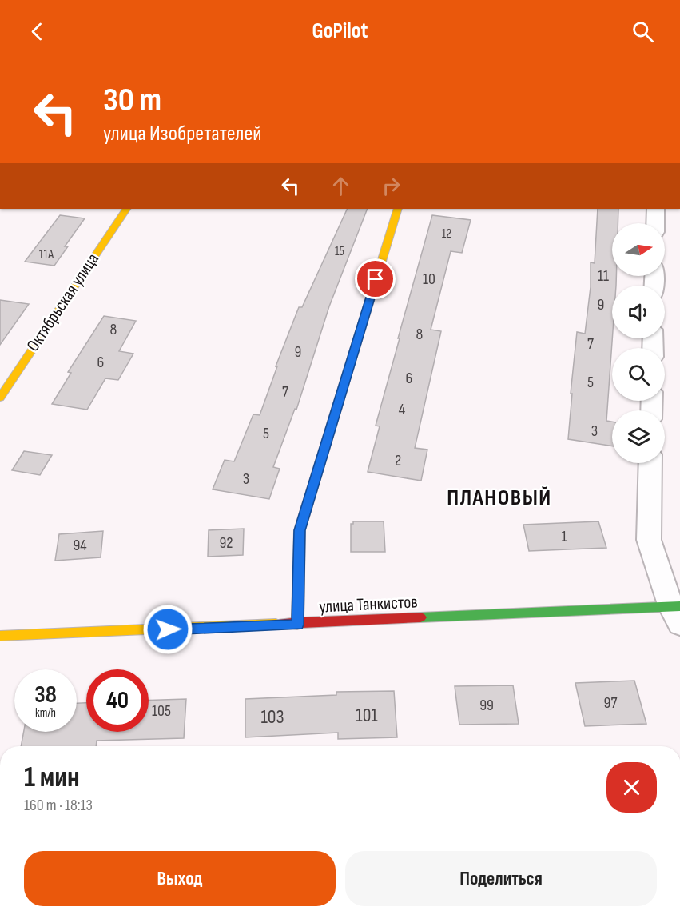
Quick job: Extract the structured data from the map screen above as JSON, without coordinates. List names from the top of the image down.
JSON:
{
  "streets": {
    "street": ["Октябрьская улица", "улица Танкистов"]
  },
  "districts": ["ПЛАНОВЫЙ"],
  "house_numbers": [
    "12",
    "15",
    "11А",
    "11",
    "10",
    "9",
    "8",
    "8",
    "7",
    "9",
    "6",
    "6",
    "5",
    "7",
    "4",
    "3",
    "5",
    "2",
    "3",
    "1",
    "92",
    "94",
    "97",
    "99",
    "105",
    "101",
    "103"
  ],
  "north": "right",
  "page": {
    "header": "GoPilot",
    "turn": ["30 m", "улица Изобретателей"],
    "speed": "38 km/h",
    "limit": "40",
    "heading": ["1 мин", "160 m · 18:13"],
    "buttons": ["Выход", "Поделиться"]
  }
}
